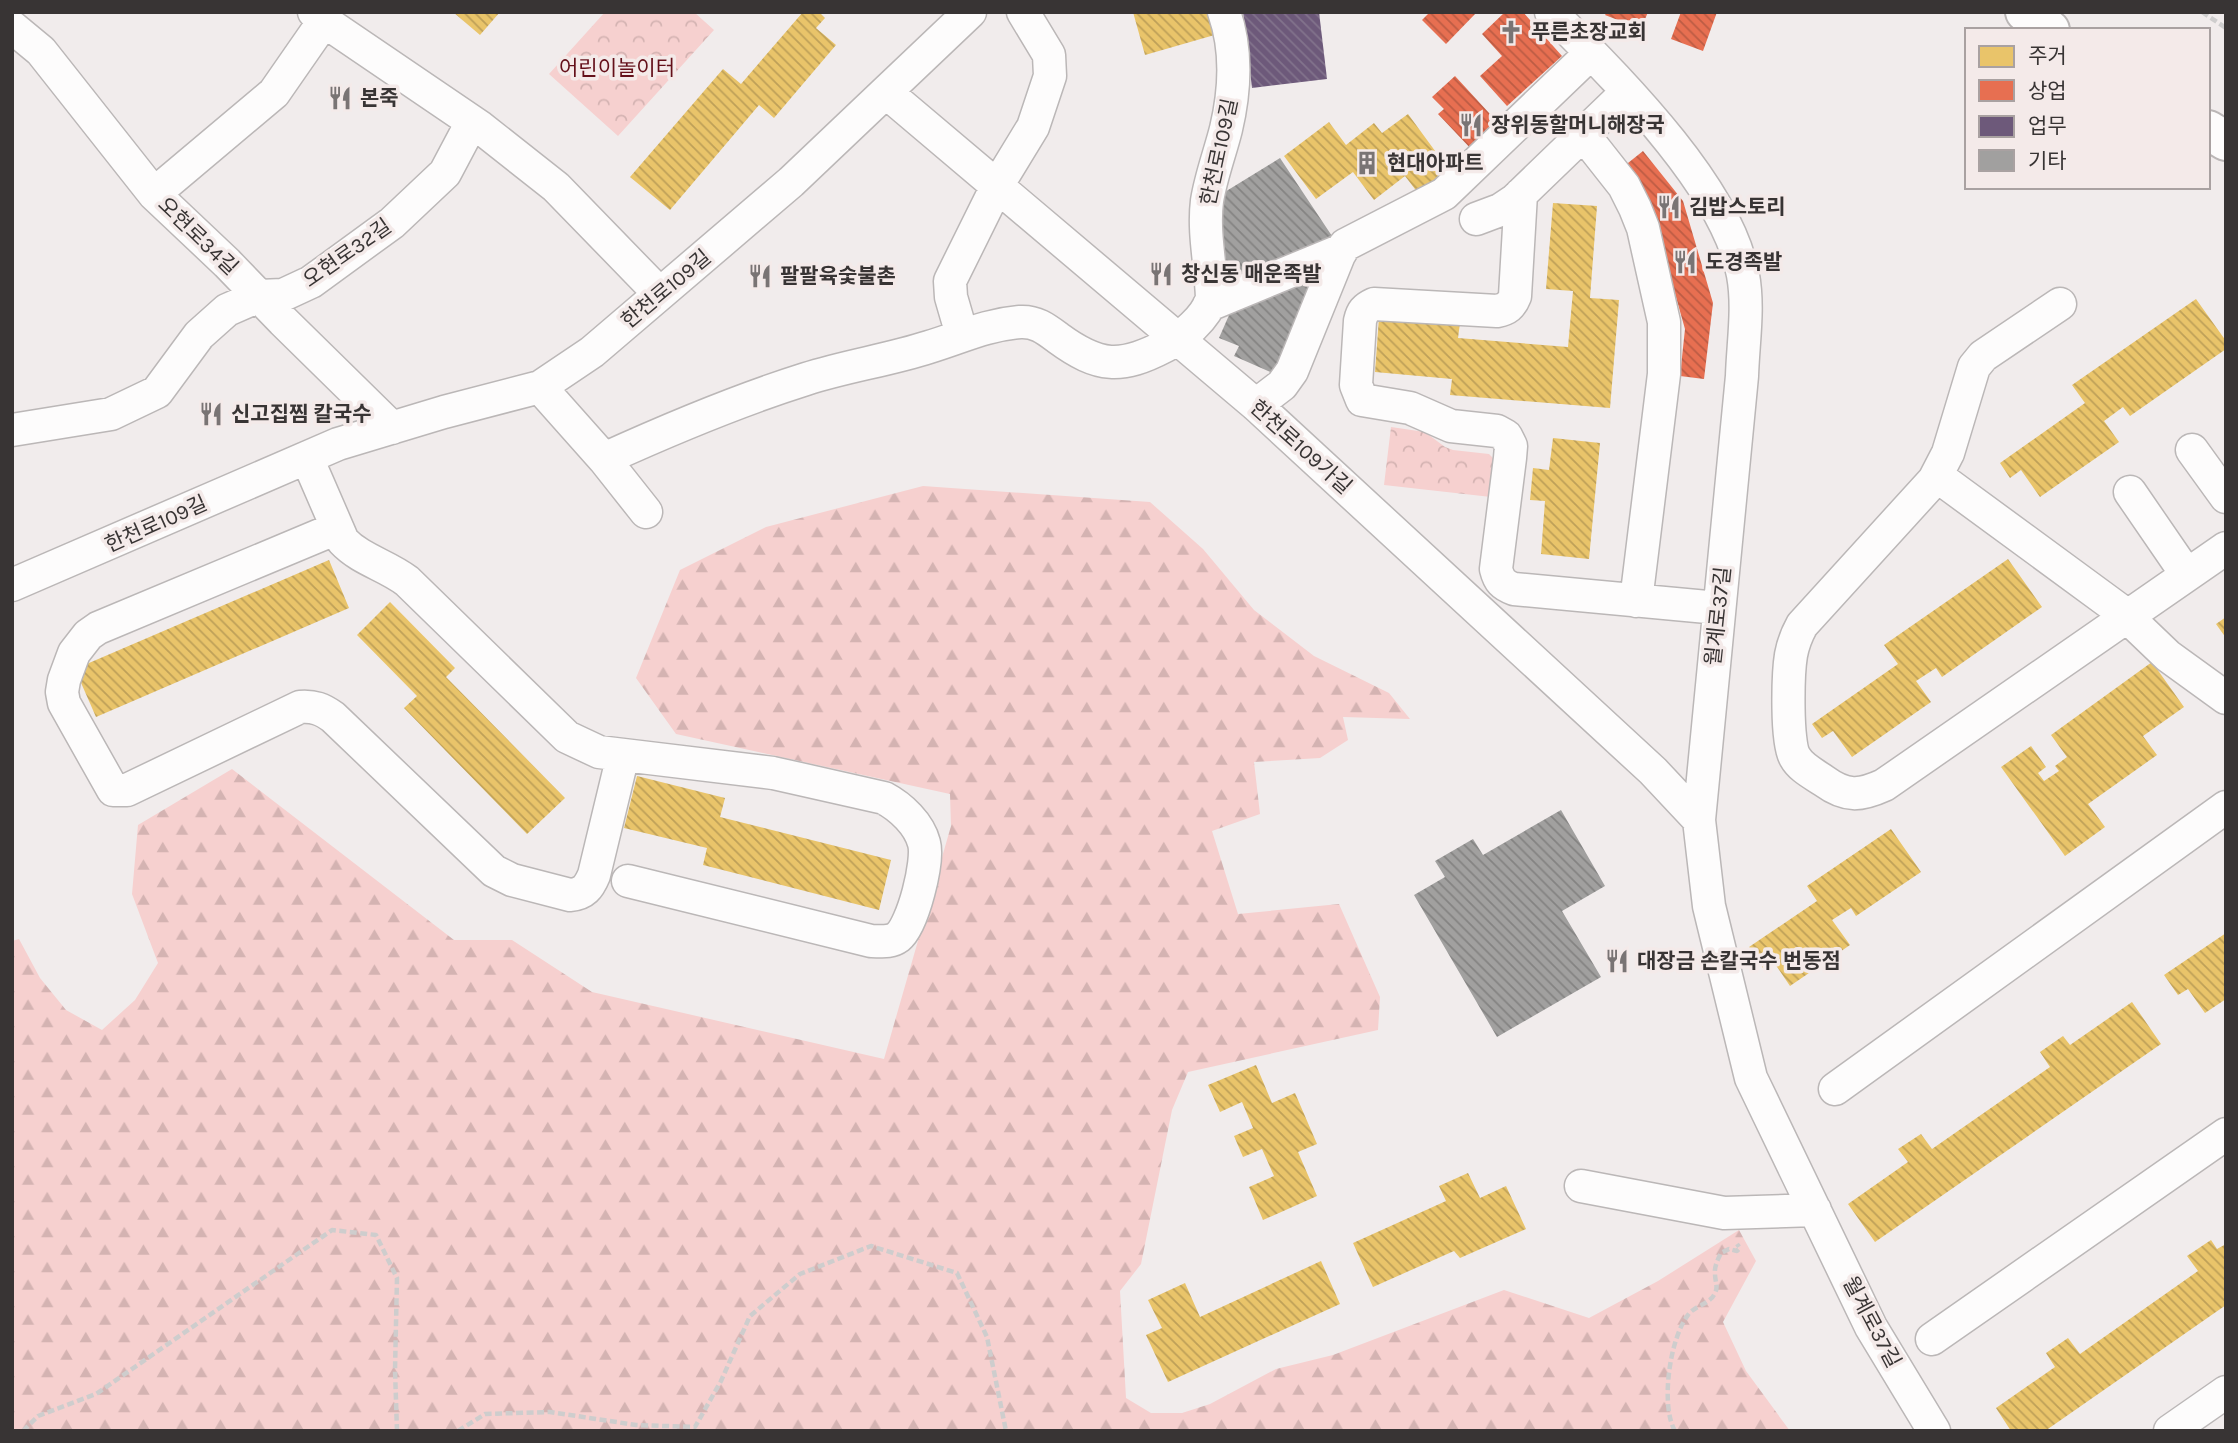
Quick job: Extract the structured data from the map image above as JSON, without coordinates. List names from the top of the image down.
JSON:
{
  "streets": {
    "street": [
      "한천로109길",
      "오현로34길",
      "오현로32길",
      "한천로109가길",
      "월계로37길"
    ]
  },
  "crossings": [
    ["한천로109길", "오현로34길"],
    ["한천로109길", "한천로109가길"],
    ["오현로34길", "오현로32길"],
    ["한천로109가길", "월계로37길"]
  ],
  "parks": ["어린이놀이터"],
  "places": {
    "church": ["푸른초장교회"],
    "restaurant": [
      "본죽",
      "장위동할머니해장국",
      "김밥스토리",
      "도경족발",
      "창신동 매운족발",
      "팔팔육숯불촌",
      "신고집찜 칼국수",
      "대장금 손칼국수 번동점"
    ],
    "building": ["현대아파트"]
  },
  "legend": [
    "주거",
    "상업",
    "업무",
    "기타"
  ]
}
